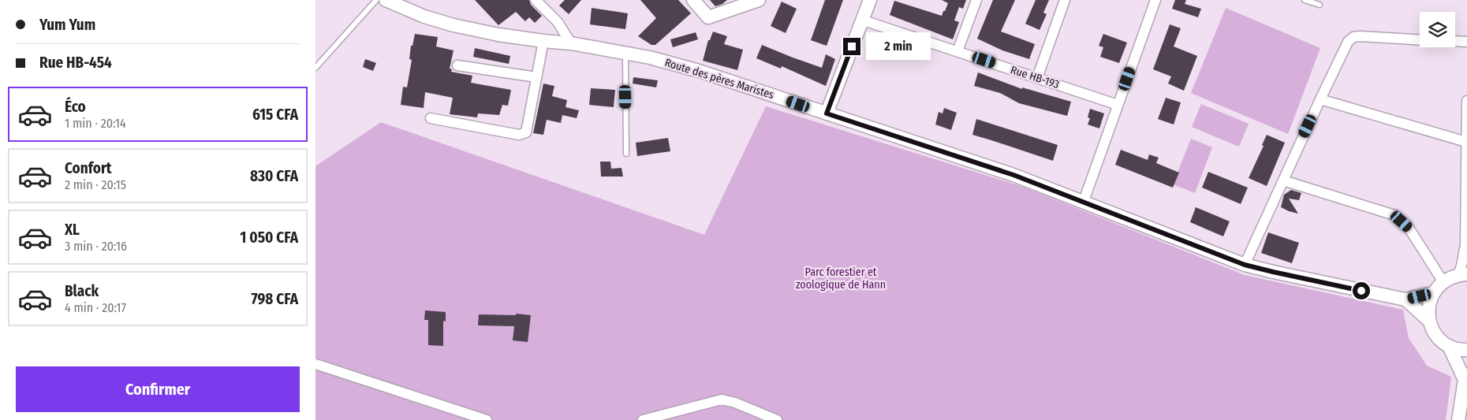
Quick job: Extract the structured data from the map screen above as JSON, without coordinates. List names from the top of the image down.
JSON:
{
  "streets": {
    "street": ["Rue HB-193", "Route des pères Maristes"]
  },
  "parks": ["Parc forestier et zoologique de Hann"],
  "page": {
    "banner": ["Yum Yum", "Rue HB-454"],
    "bubble": "2 min",
    "list": [
      {
        "name": "Éco",
        "note": "1 min · 20:14",
        "value": "615 CFA"
      },
      {
        "name": "Confort",
        "note": "2 min · 20:15",
        "value": "830 CFA"
      },
      {
        "name": "XL",
        "note": "3 min · 20:16",
        "value": "1 050 CFA"
      },
      {
        "name": "Black",
        "note": "4 min · 20:17",
        "value": "798 CFA"
      }
    ],
    "buttons": "Confirmer"
  }
}
